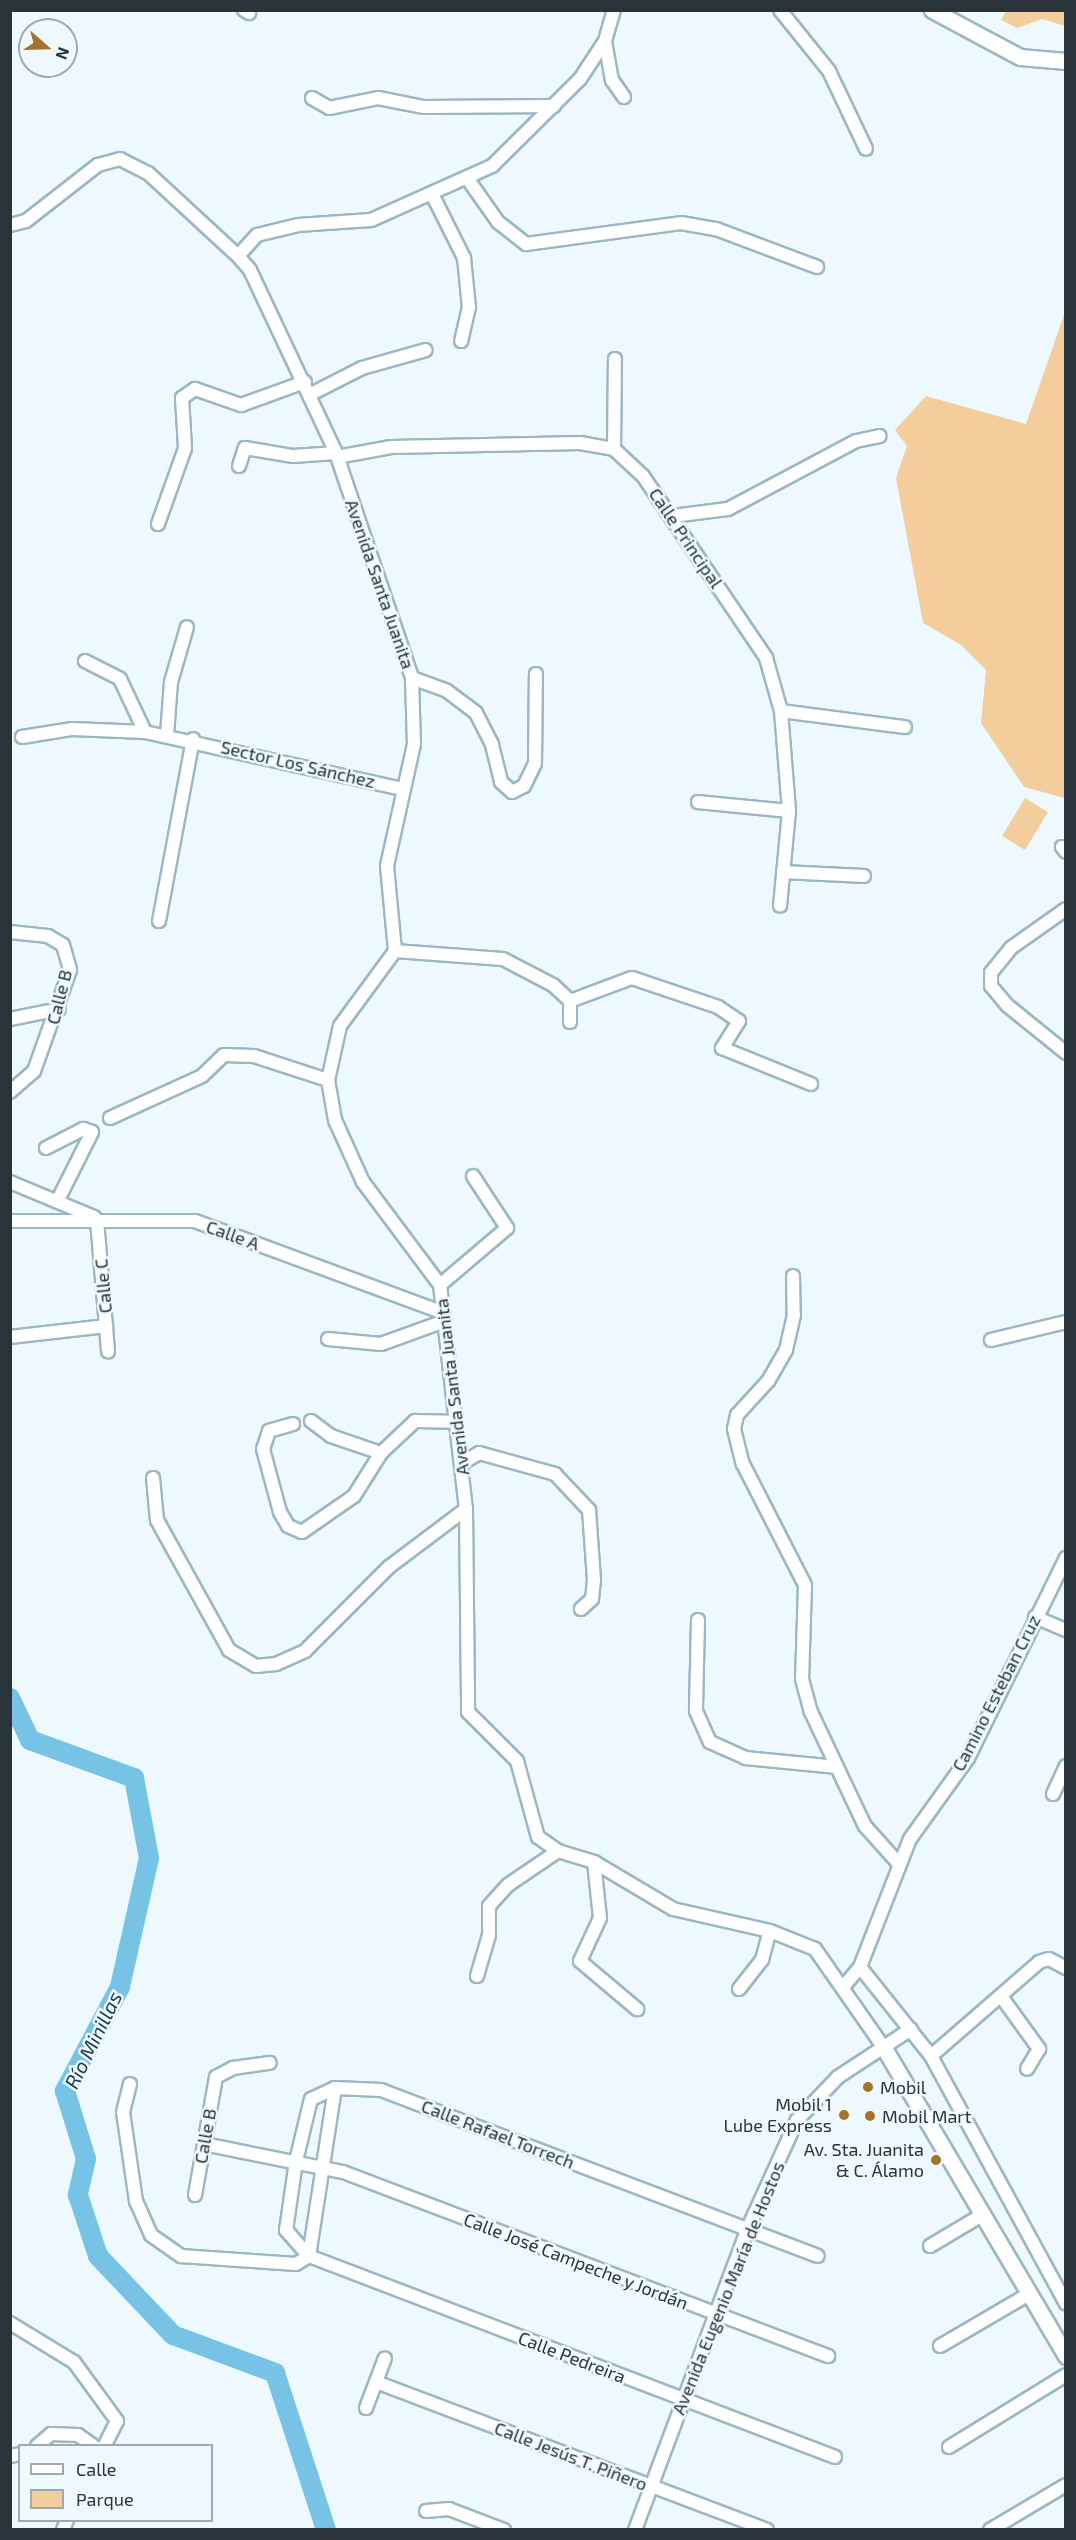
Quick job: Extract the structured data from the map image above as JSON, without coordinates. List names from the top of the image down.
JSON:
{
  "streets": {
    "street": [
      "Calle Principal",
      "Avenida Santa Juanita",
      "Sector Los Sánchez",
      "Calle B",
      "Calle A",
      "Calle C",
      "Camino Esteban Cruz",
      "Calle Rafael Torrech",
      "Calle José Campeche y Jordán",
      "Avenida Eugenio María de Hostos",
      "Calle Pedreira",
      "Calle Jesús T. Piñero"
    ]
  },
  "crossings": [
    ["Avenida Santa Juanita", "Sector Los Sánchez"],
    ["Avenida Santa Juanita", "Calle A"],
    ["Avenida Santa Juanita", "Camino Esteban Cruz"],
    ["Avenida Santa Juanita", "Avenida Eugenio María de Hostos"],
    ["Calle A", "Calle C"],
    ["Calle Rafael Torrech", "Avenida Eugenio María de Hostos"],
    ["Calle José Campeche y Jordán", "Avenida Eugenio María de Hostos"],
    ["Avenida Eugenio María de Hostos", "Calle Pedreira"],
    ["Avenida Eugenio María de Hostos", "Calle Jesús T. Piñero"]
  ],
  "water": ["Río Minillas"],
  "places": [
    "Mobil",
    "Mobil 1 Lube Express",
    "Mobil Mart",
    "Av. Sta. Juanita & C. Álamo"
  ],
  "legend": ["Calle", "Parque"],
  "north": "right"
}
